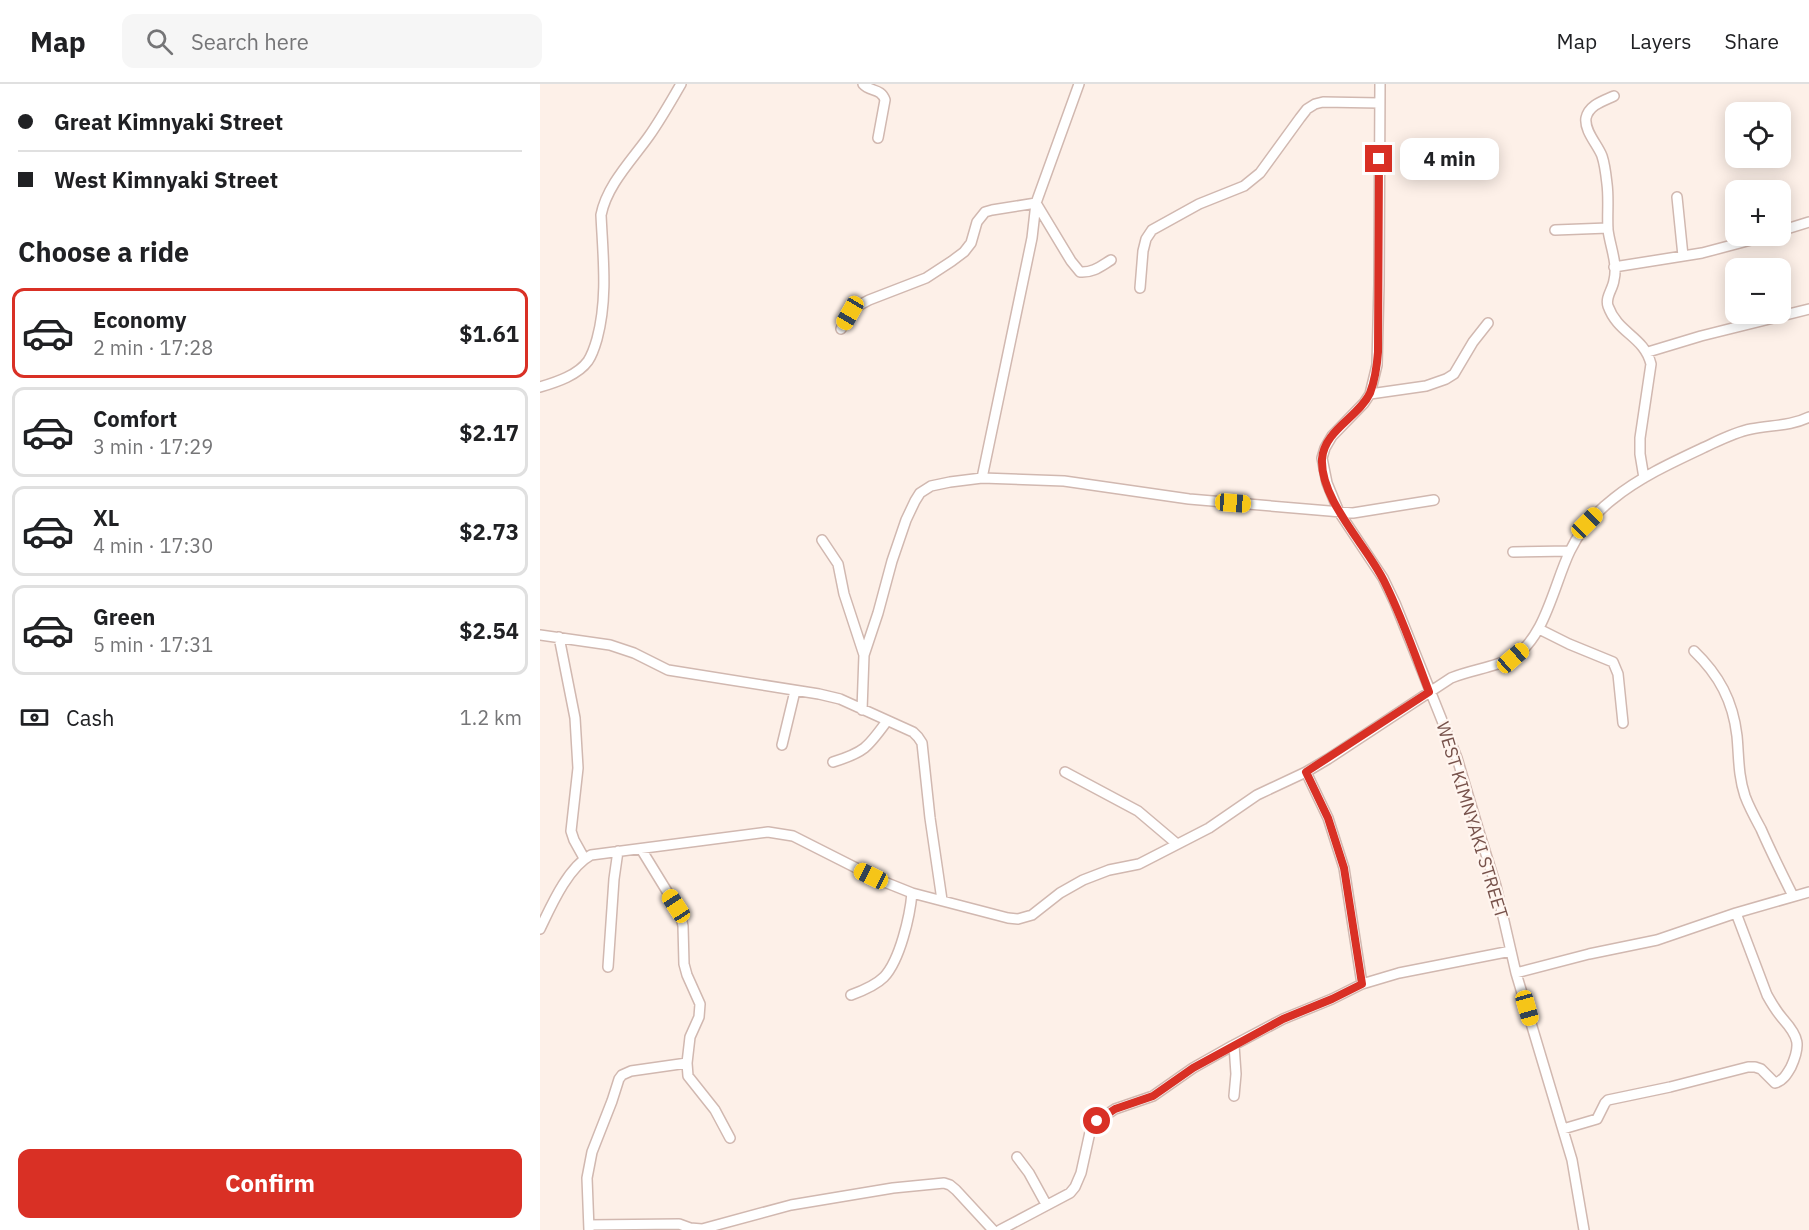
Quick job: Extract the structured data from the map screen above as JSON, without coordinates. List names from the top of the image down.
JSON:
{
  "streets": {
    "street": ["WEST KIMNYAKI STREET"]
  },
  "page": {
    "header": "Map",
    "search": "Search here",
    "nav": ["Map", "Layers", "Share"],
    "banner": ["Great Kimnyaki Street", "West Kimnyaki Street"],
    "map_buttons": ["+", "−"],
    "bubble": "4 min",
    "heading": "Choose a ride",
    "list": [
      {
        "name": "Economy",
        "note": "2 min · 17:28",
        "value": "$1.61"
      },
      {
        "name": "Comfort",
        "note": "3 min · 17:29",
        "value": "$2.17"
      },
      {
        "name": "XL",
        "note": "4 min · 17:30",
        "value": "$2.73"
      },
      {
        "name": "Green",
        "note": "5 min · 17:31",
        "value": "$2.54"
      }
    ],
    "pay": ["Cash", "1.2 km"],
    "buttons": "Confirm"
  }
}
